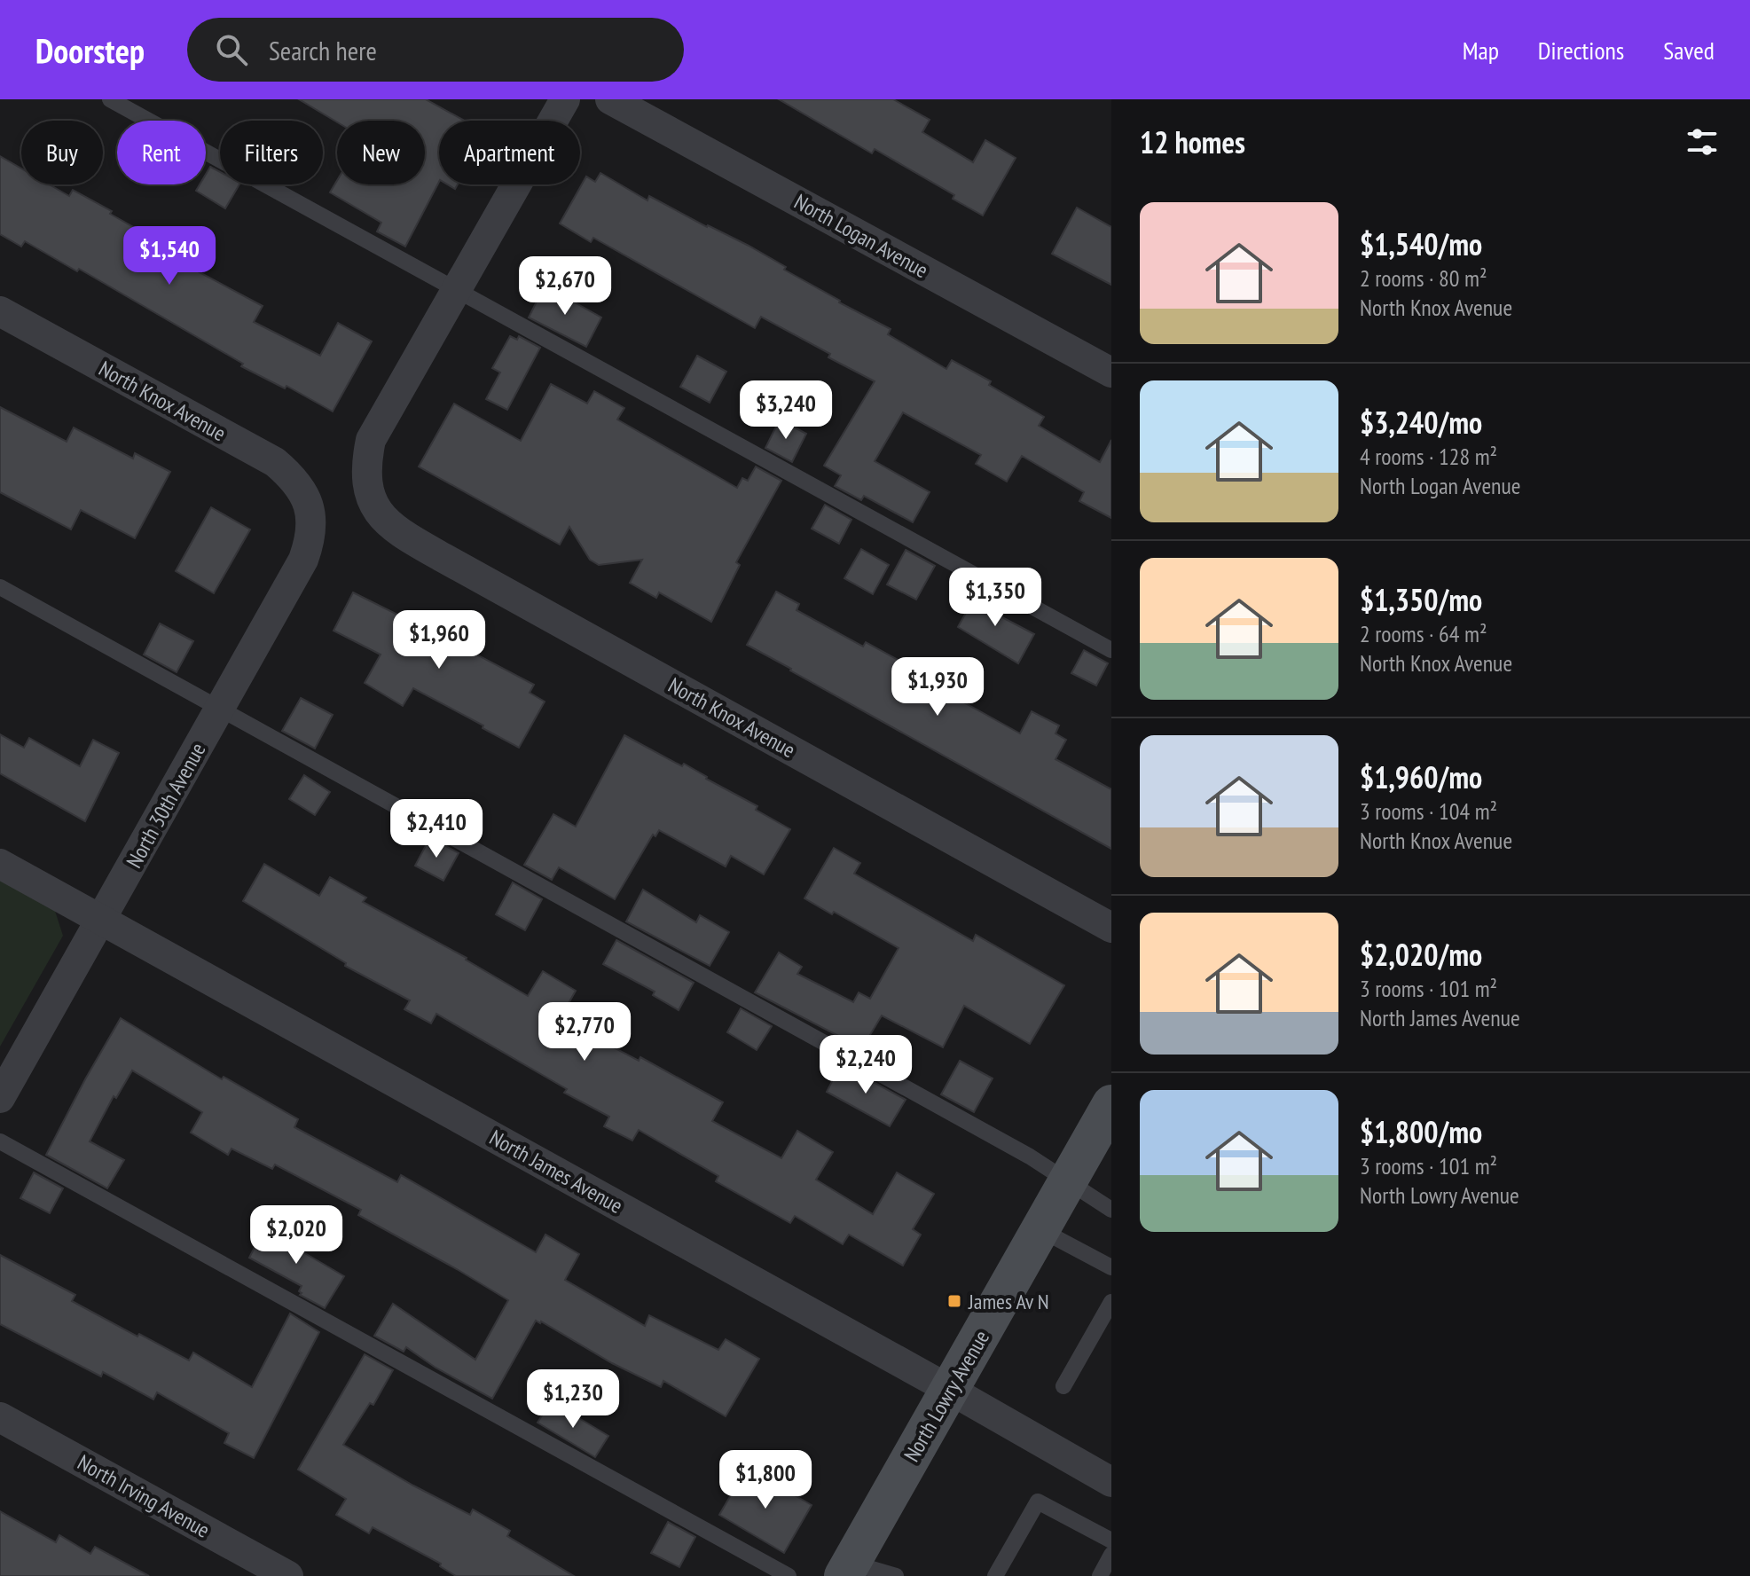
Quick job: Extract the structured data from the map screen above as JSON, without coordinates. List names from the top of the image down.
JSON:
{
  "streets": {
    "main road": ["North Lowry Avenue"],
    "street": [
      "North Logan Avenue",
      "North Knox Avenue",
      "North 30th Avenue",
      "North James Avenue",
      "North Irving Avenue"
    ]
  },
  "crossings": [
    ["North Knox Avenue", "North 30th Avenue"],
    ["North 30th Avenue", "North James Avenue"],
    ["North James Avenue", "North Lowry Avenue"]
  ],
  "places": {
    "transit": ["James Av N"]
  },
  "page": {
    "header": "Doorstep",
    "search": "Search here",
    "nav": ["Map", "Directions", "Saved"],
    "heading": "12 homes",
    "chip": [
      "Buy",
      "Rent",
      "Filters",
      "New",
      "Apartment"
    ],
    "list": [
      {
        "name": "$1,540/mo",
        "note": "2 rooms · 80 m² · North Knox Avenue"
      },
      {
        "name": "$3,240/mo",
        "note": "4 rooms · 128 m² · North Logan Avenue"
      },
      {
        "name": "$1,350/mo",
        "note": "2 rooms · 64 m² · North Knox Avenue"
      },
      {
        "name": "$1,960/mo",
        "note": "3 rooms · 104 m² · North Knox Avenue"
      },
      {
        "name": "$2,020/mo",
        "note": "3 rooms · 101 m² · North James Avenue"
      },
      {
        "name": "$1,800/mo",
        "note": "3 rooms · 101 m² · North Lowry Avenue"
      }
    ],
    "price": [
      "$1,540",
      "$2,670",
      "$3,240",
      "$1,350",
      "$1,960",
      "$1,930",
      "$2,410",
      "$2,770",
      "$2,240",
      "$2,020",
      "$1,230",
      "$1,800"
    ]
  }
}
